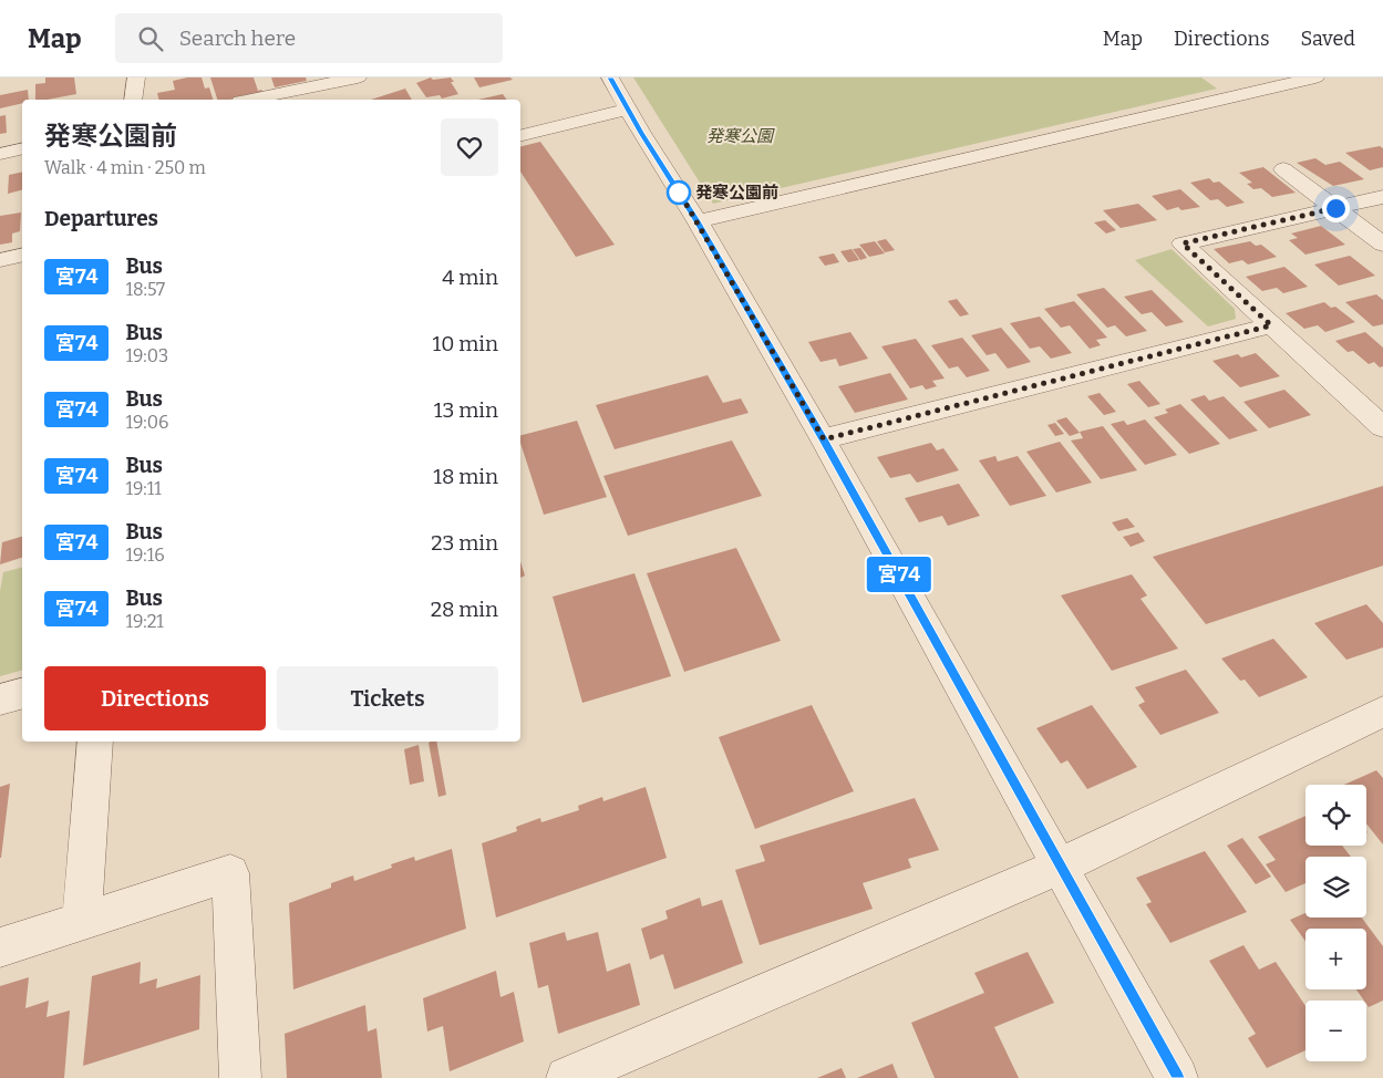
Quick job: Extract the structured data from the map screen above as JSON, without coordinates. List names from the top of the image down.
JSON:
{
  "parks": ["発寒公園"],
  "places": ["発寒公園前"],
  "lines": ["bus line 宮74"],
  "page": {
    "header": "Map",
    "search": "Search here",
    "nav": ["Map", "Directions", "Saved"],
    "on_map": "宮74",
    "heading": [
      ["発寒公園前", "Walk · 4 min · 250 m"],
      "Departures"
    ],
    "list": [
      {
        "mark": "宮74",
        "name": "Bus",
        "note": "18:57",
        "value": "4 min"
      },
      {
        "mark": "宮74",
        "name": "Bus",
        "note": "19:03",
        "value": "10 min"
      },
      {
        "mark": "宮74",
        "name": "Bus",
        "note": "19:06",
        "value": "13 min"
      },
      {
        "mark": "宮74",
        "name": "Bus",
        "note": "19:11",
        "value": "18 min"
      },
      {
        "mark": "宮74",
        "name": "Bus",
        "note": "19:16",
        "value": "23 min"
      },
      {
        "mark": "宮74",
        "name": "Bus",
        "note": "19:21",
        "value": "28 min"
      }
    ],
    "buttons": ["Directions", "Tickets"],
    "map_buttons": ["+", "−"]
  }
}
